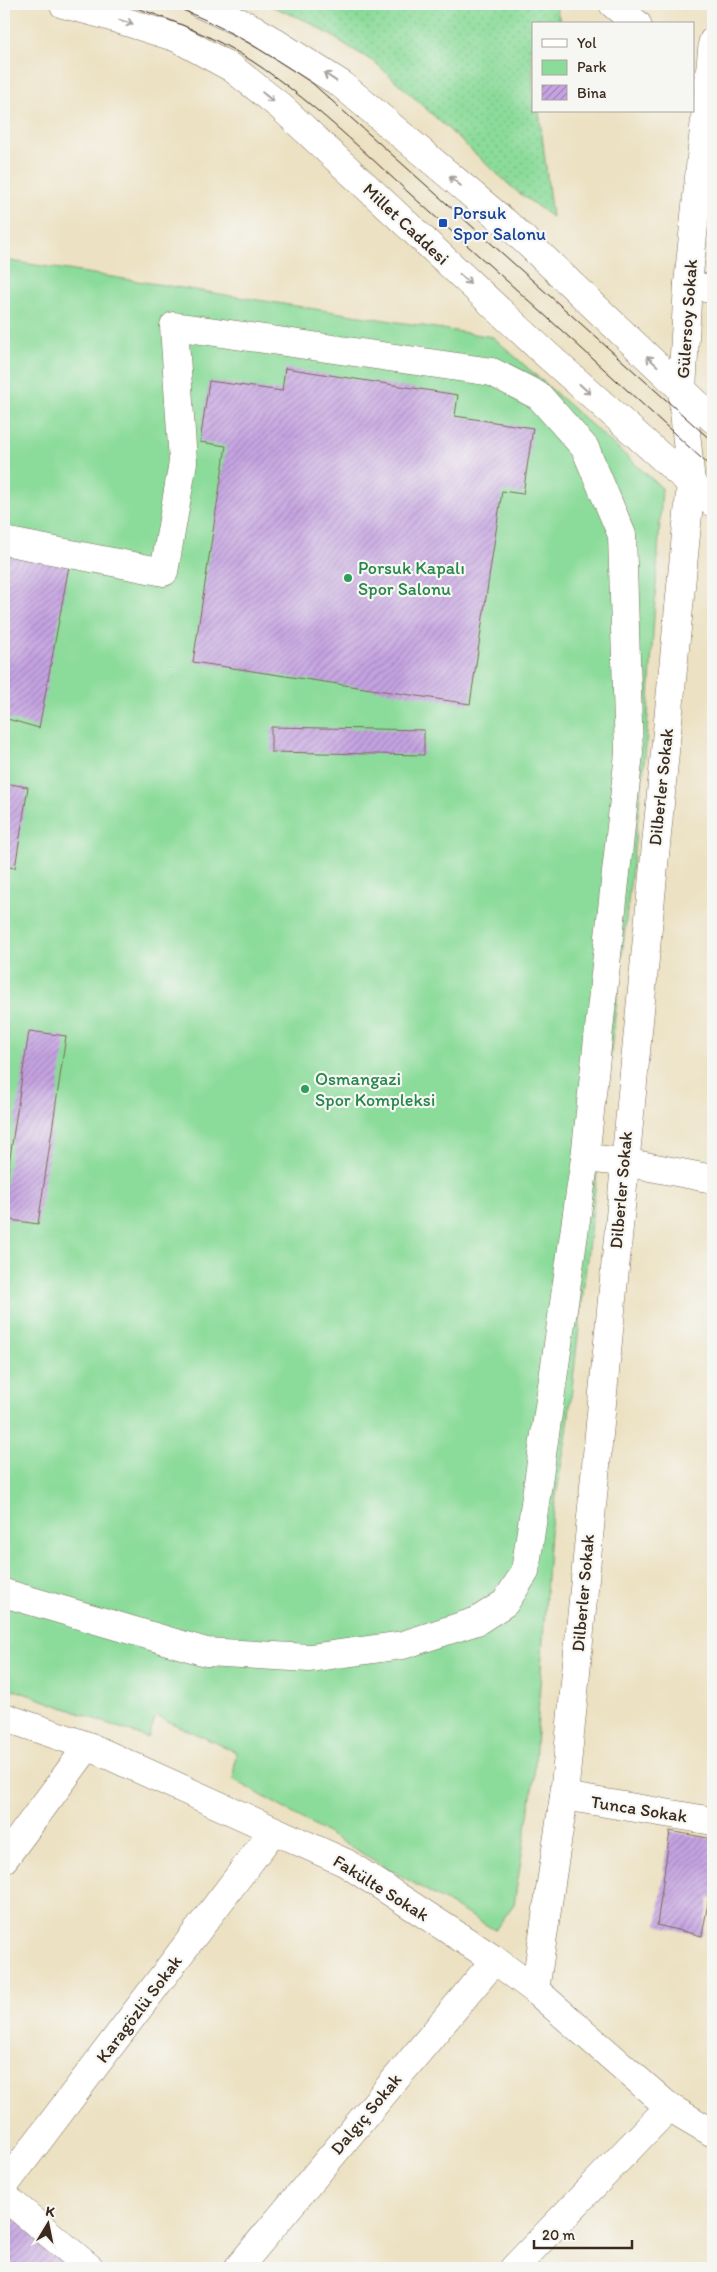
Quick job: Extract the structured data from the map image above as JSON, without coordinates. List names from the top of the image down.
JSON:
{
  "streets": {
    "street": [
      "Millet Caddesi",
      "Gülersoy Sokak",
      "Dilberler Sokak",
      "Tunca Sokak",
      "Fakülte Sokak",
      "Karagözlü Sokak",
      "Dalgıç Sokak"
    ]
  },
  "crossings": [
    ["Millet Caddesi", "Dilberler Sokak"],
    ["Gülersoy Sokak", "Dilberler Sokak"],
    ["Dilberler Sokak", "Tunca Sokak"],
    ["Dilberler Sokak", "Fakülte Sokak"],
    ["Fakülte Sokak", "Karagözlü Sokak"],
    ["Fakülte Sokak", "Dalgıç Sokak"]
  ],
  "places": {
    "transit": ["Porsuk Spor Salonu"],
    "other": ["Porsuk Kapalı Spor Salonu", "Osmangazi Spor Kompleksi"]
  },
  "legend": ["Yol", "Park", "Bina"],
  "scale_bar": "20 m",
  "north": "top"
}
